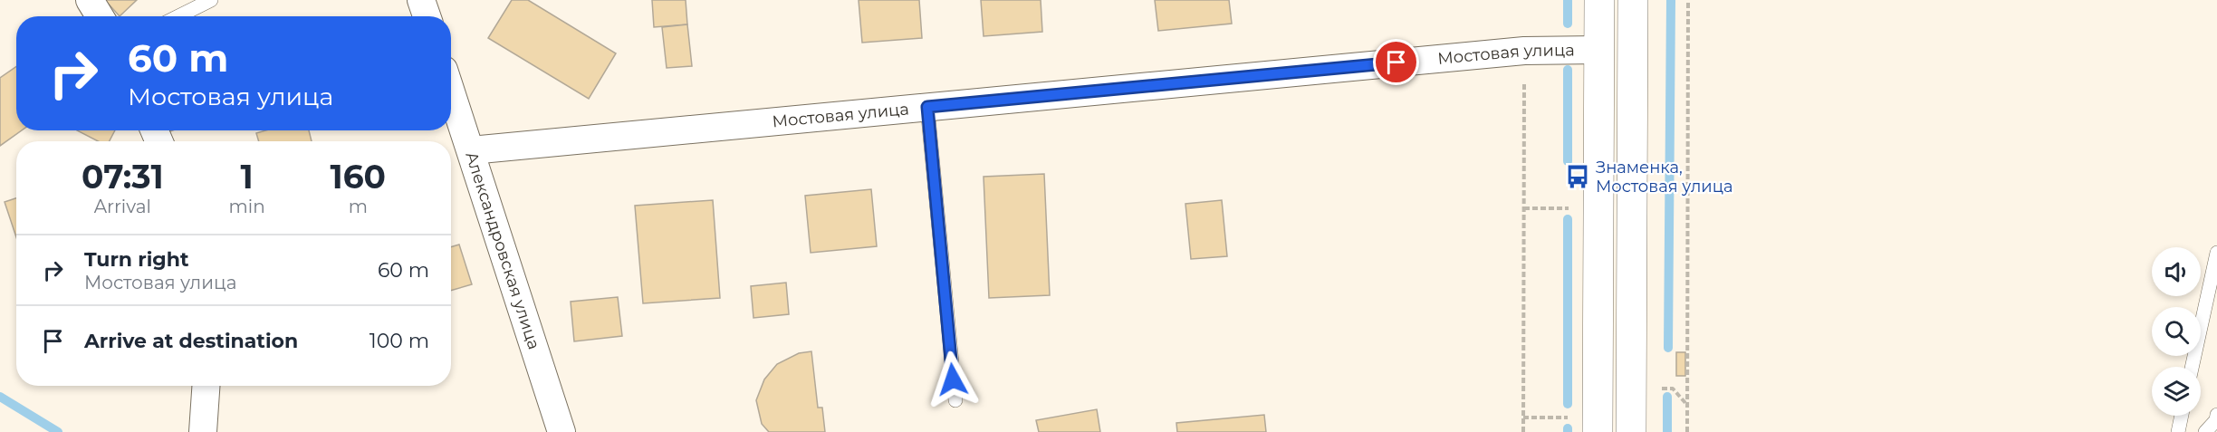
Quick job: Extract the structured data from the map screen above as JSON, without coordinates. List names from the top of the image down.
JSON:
{
  "streets": {
    "street": ["Мостовая улица", "Александровская улица"]
  },
  "crossings": [
    ["Мостовая улица", "Александровская улица"]
  ],
  "places": {
    "bus stop": ["Знаменка, Мостовая улица"]
  },
  "page": {
    "turn": ["60 m", "Мостовая улица"],
    "eta": [
      "07:31",
      "Arrival",
      "1",
      "min",
      "160",
      "m"
    ],
    "list": [
      {
        "name": "Turn right",
        "note": "Мостовая улица",
        "value": "60 m"
      },
      {
        "name": "Arrive at destination",
        "value": "100 m"
      }
    ]
  }
}
